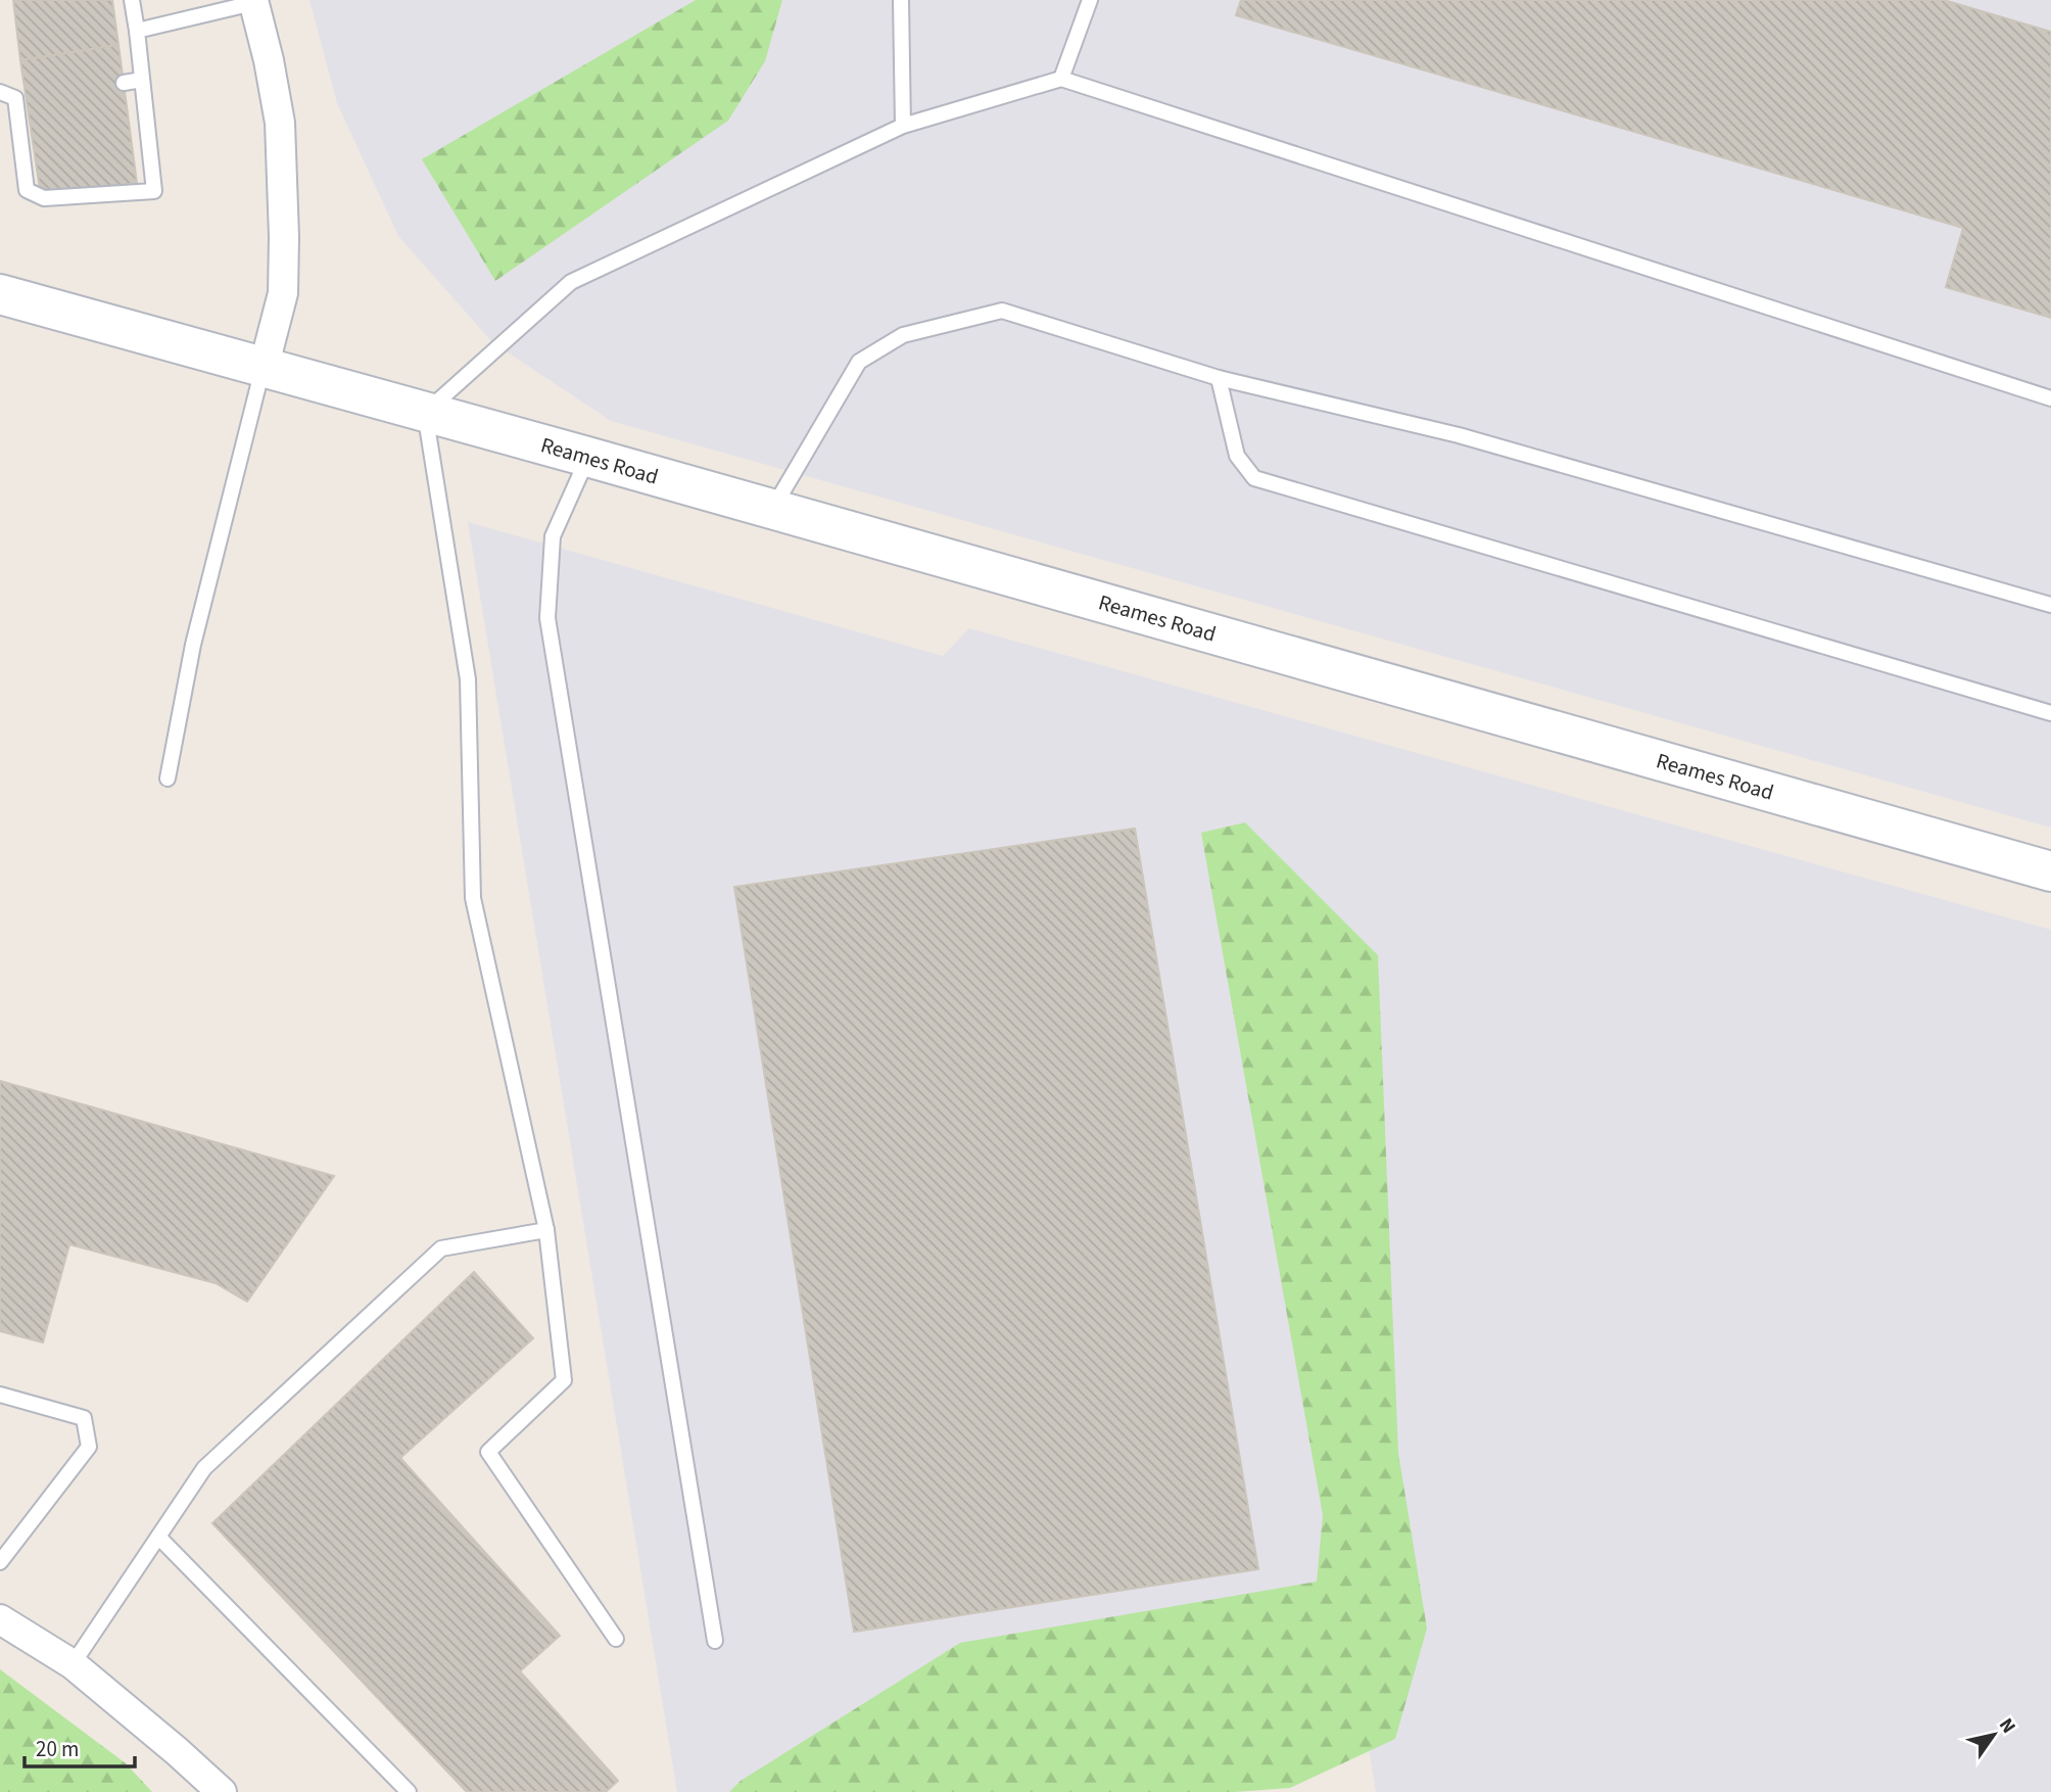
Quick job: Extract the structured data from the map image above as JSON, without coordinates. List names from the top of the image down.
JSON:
{
  "streets": {
    "main road": ["Reames Road"]
  },
  "scale_bar": "20 m",
  "north": "top right"
}
